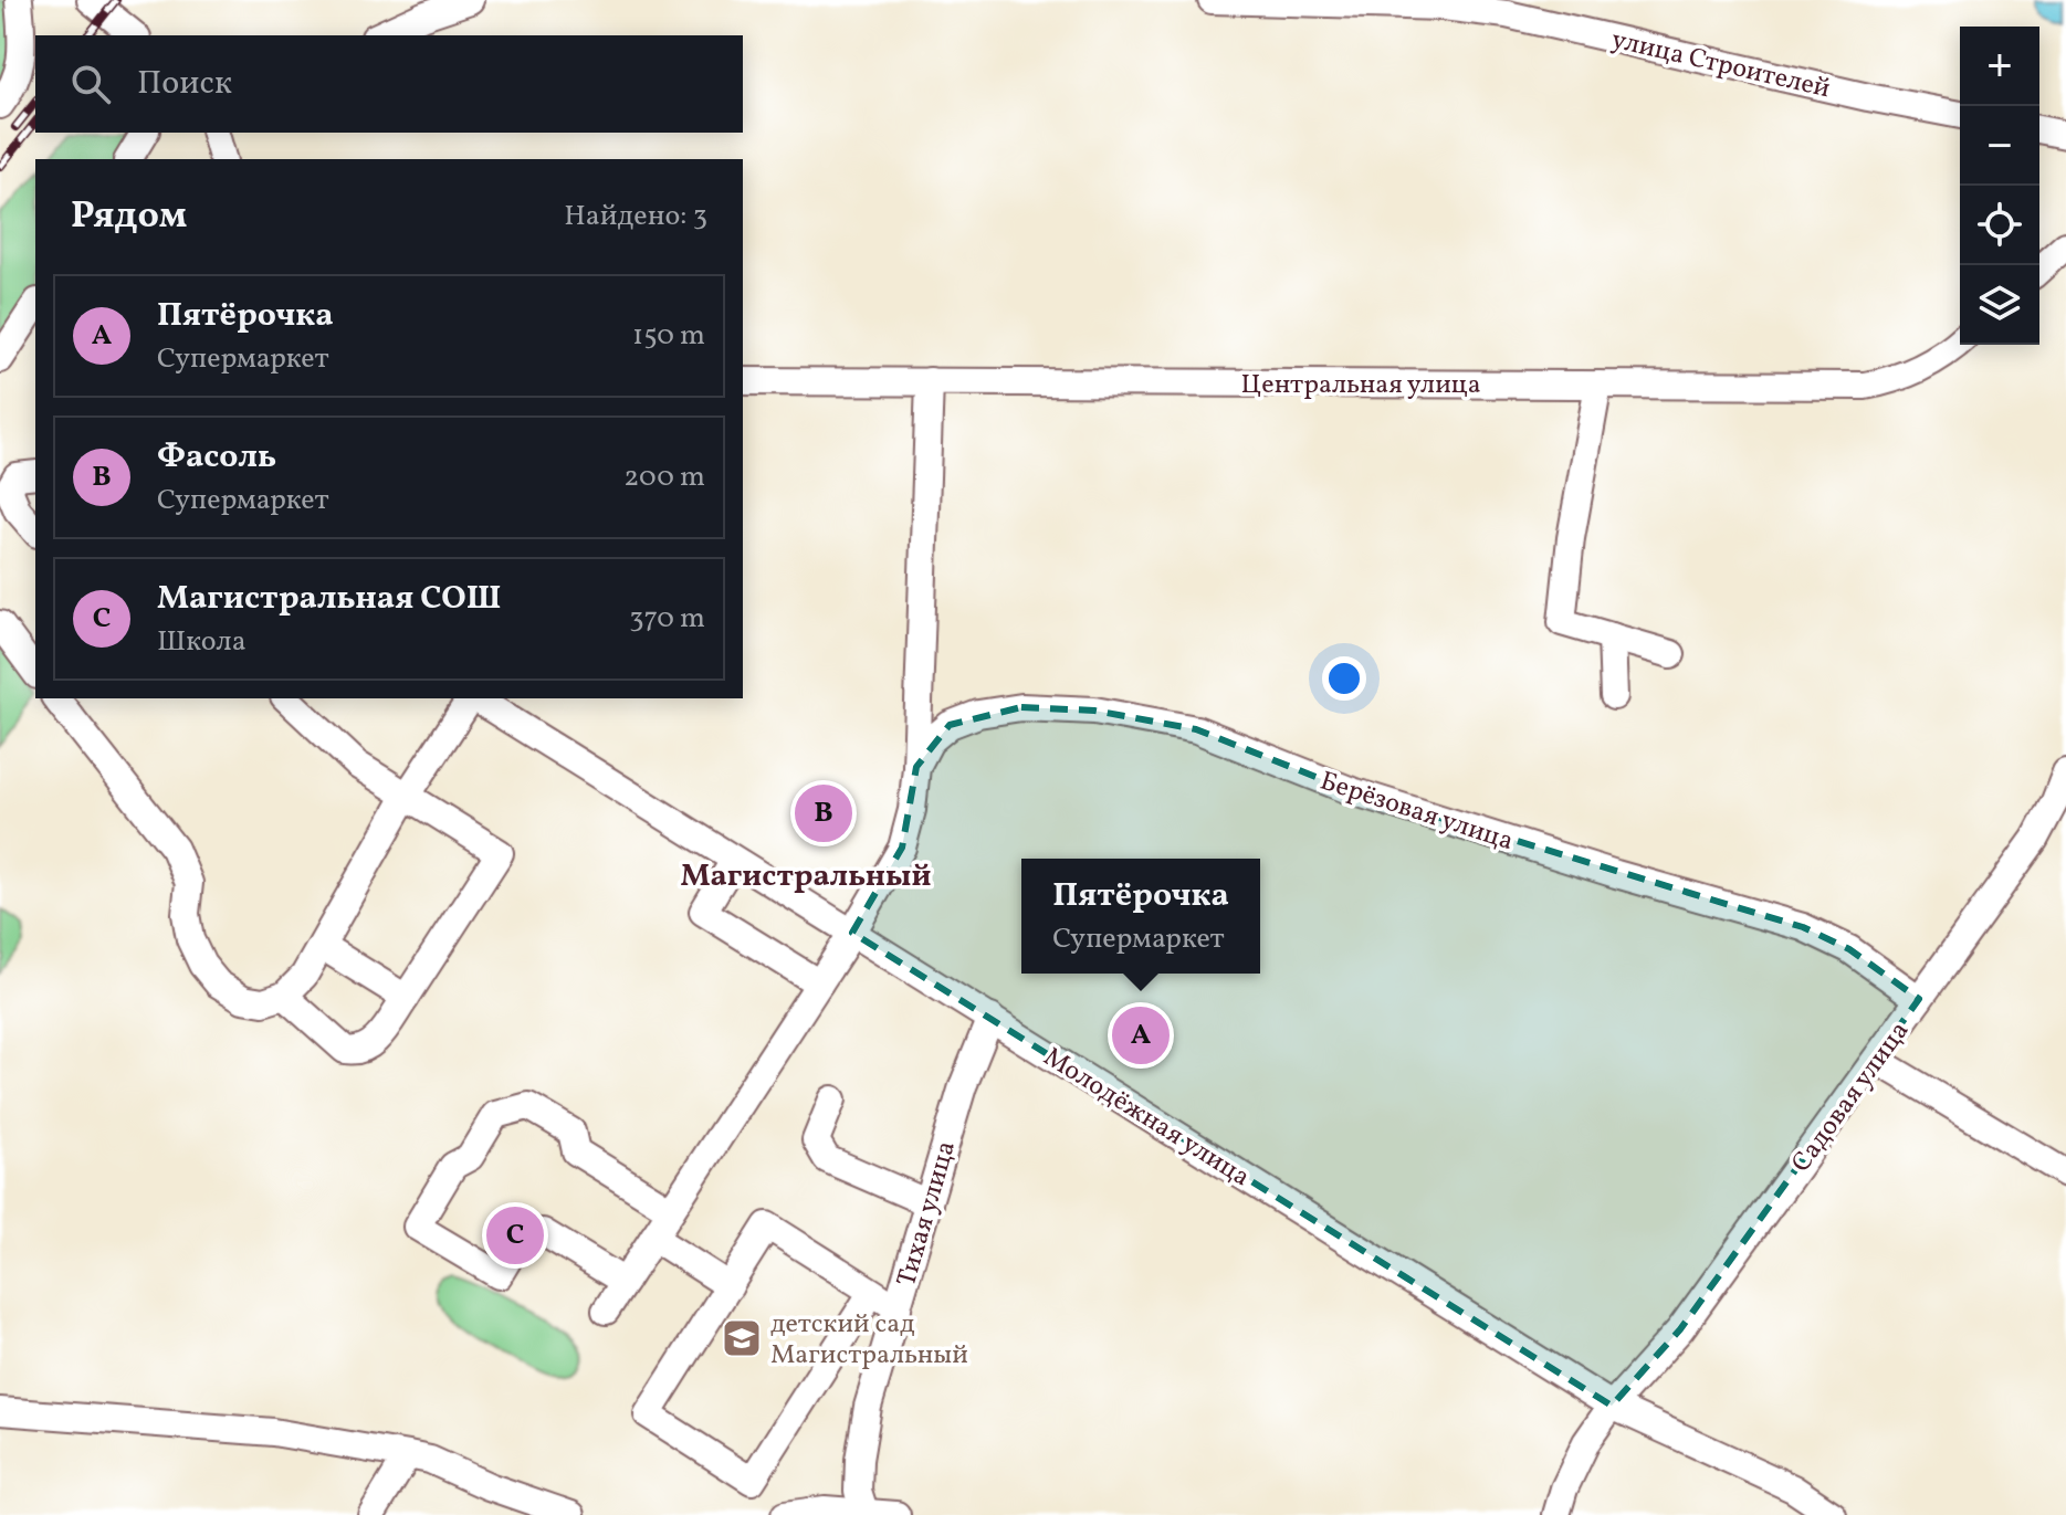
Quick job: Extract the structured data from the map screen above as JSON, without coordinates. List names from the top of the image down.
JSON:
{
  "streets": {
    "street": [
      "улица Строителей",
      "Центральная улица",
      "Берёзовая улица",
      "Садовая улица",
      "Молодёжная улица",
      "Тихая улица"
    ]
  },
  "crossings": [
    ["Берёзовая улица", "Садовая улица"],
    ["Садовая улица", "Молодёжная улица"],
    ["Молодёжная улица", "Тихая улица"]
  ],
  "districts": ["Магистральный"],
  "places": {
    "school or university": ["детский сад Магистральный"]
  },
  "page": {
    "map_buttons": ["+", "−"],
    "search": "Поиск",
    "heading": ["Рядом", "Найдено: 3"],
    "list": [
      {
        "mark": "A",
        "name": "Пятёрочка",
        "note": "Супермаркет",
        "value": "150 m"
      },
      {
        "mark": "B",
        "name": "Фасоль",
        "note": "Супермаркет",
        "value": "200 m"
      },
      {
        "mark": "C",
        "name": "Магистральная СОШ",
        "note": "Школа",
        "value": "370 m"
      }
    ],
    "pins": ["B", "A", "C"],
    "popup": ["Пятёрочка", "Супермаркет"]
  }
}
